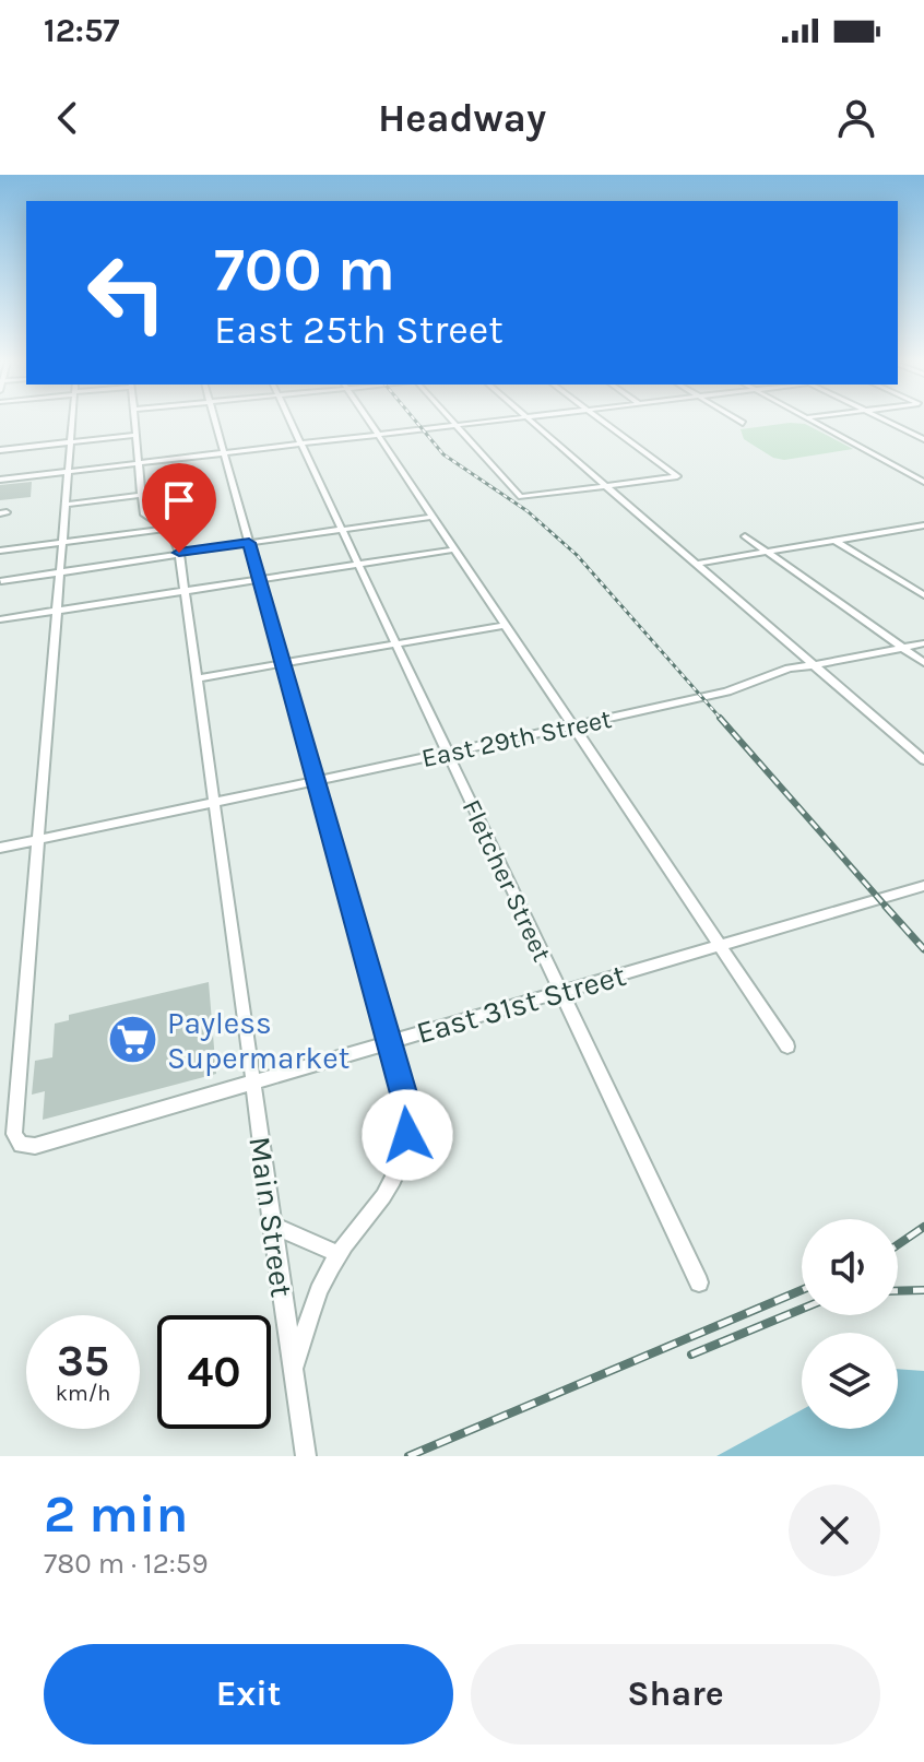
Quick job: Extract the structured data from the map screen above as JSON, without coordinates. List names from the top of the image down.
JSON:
{
  "streets": {
    "street": [
      "East 29th Street",
      "Fletcher Street",
      "East 31st Street",
      "Main Street"
    ]
  },
  "crossings": [
    ["East 29th Street", "Fletcher Street"],
    ["East 29th Street", "Main Street"],
    ["Fletcher Street", "East 31st Street"],
    ["East 31st Street", "Main Street"]
  ],
  "places": {
    "supermarket": ["Payless Supermarket"]
  },
  "page": {
    "status": "12:57",
    "header": "Headway",
    "turn": ["700 m", "East 25th Street"],
    "speed": "35 km/h",
    "limit": "40",
    "heading": ["2 min", "780 m · 12:59"],
    "buttons": ["Exit", "Share"]
  }
}
